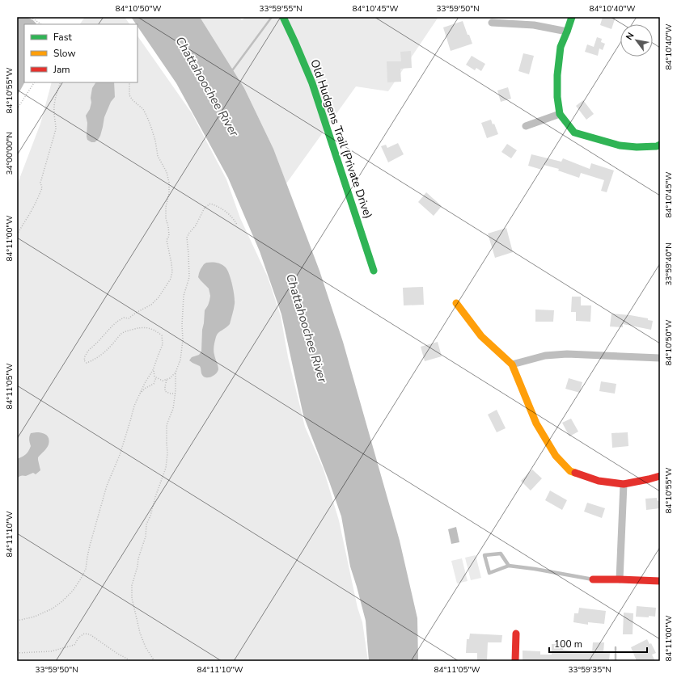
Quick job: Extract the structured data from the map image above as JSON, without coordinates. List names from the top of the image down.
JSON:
{
  "streets": {
    "street": ["Old Hudgens Trail (Private Drive)"]
  },
  "water": ["Chattahoochee River"],
  "legend": ["Fast", "Slow", "Jam"],
  "scale_bar": "100 m",
  "north": "top left",
  "coordinates": [
    "84°10'50\"W",
    "33°59'55\"N",
    "84°10'45\"W",
    "33°59'50\"N",
    "84°10'40\"W",
    "84°10'55\"W",
    "34°00'00\"N",
    "84°11'00\"W",
    "33°59'40\"N",
    "84°11'05\"W",
    "84°11'10\"W",
    "33°59'35\"N"
  ]
}
